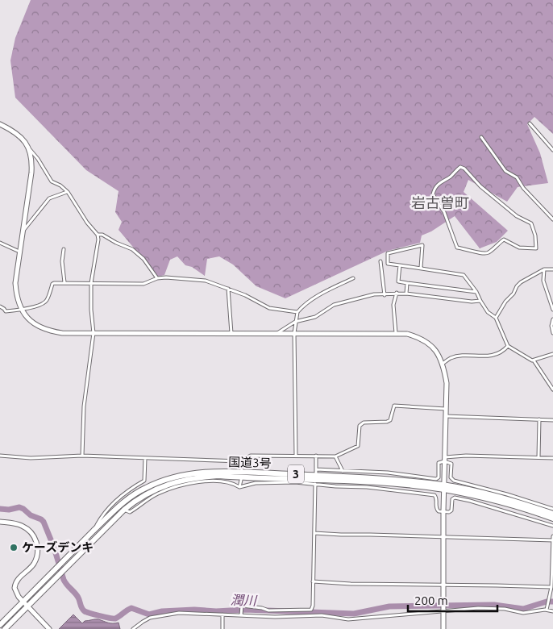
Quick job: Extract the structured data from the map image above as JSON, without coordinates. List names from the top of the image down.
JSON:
{
  "streets": {
    "highway": ["国道3号", "3"]
  },
  "districts": ["岩古曽町"],
  "water": ["潤川"],
  "places": ["ケーズデンキ"],
  "scale_bar": "200 m"
}
